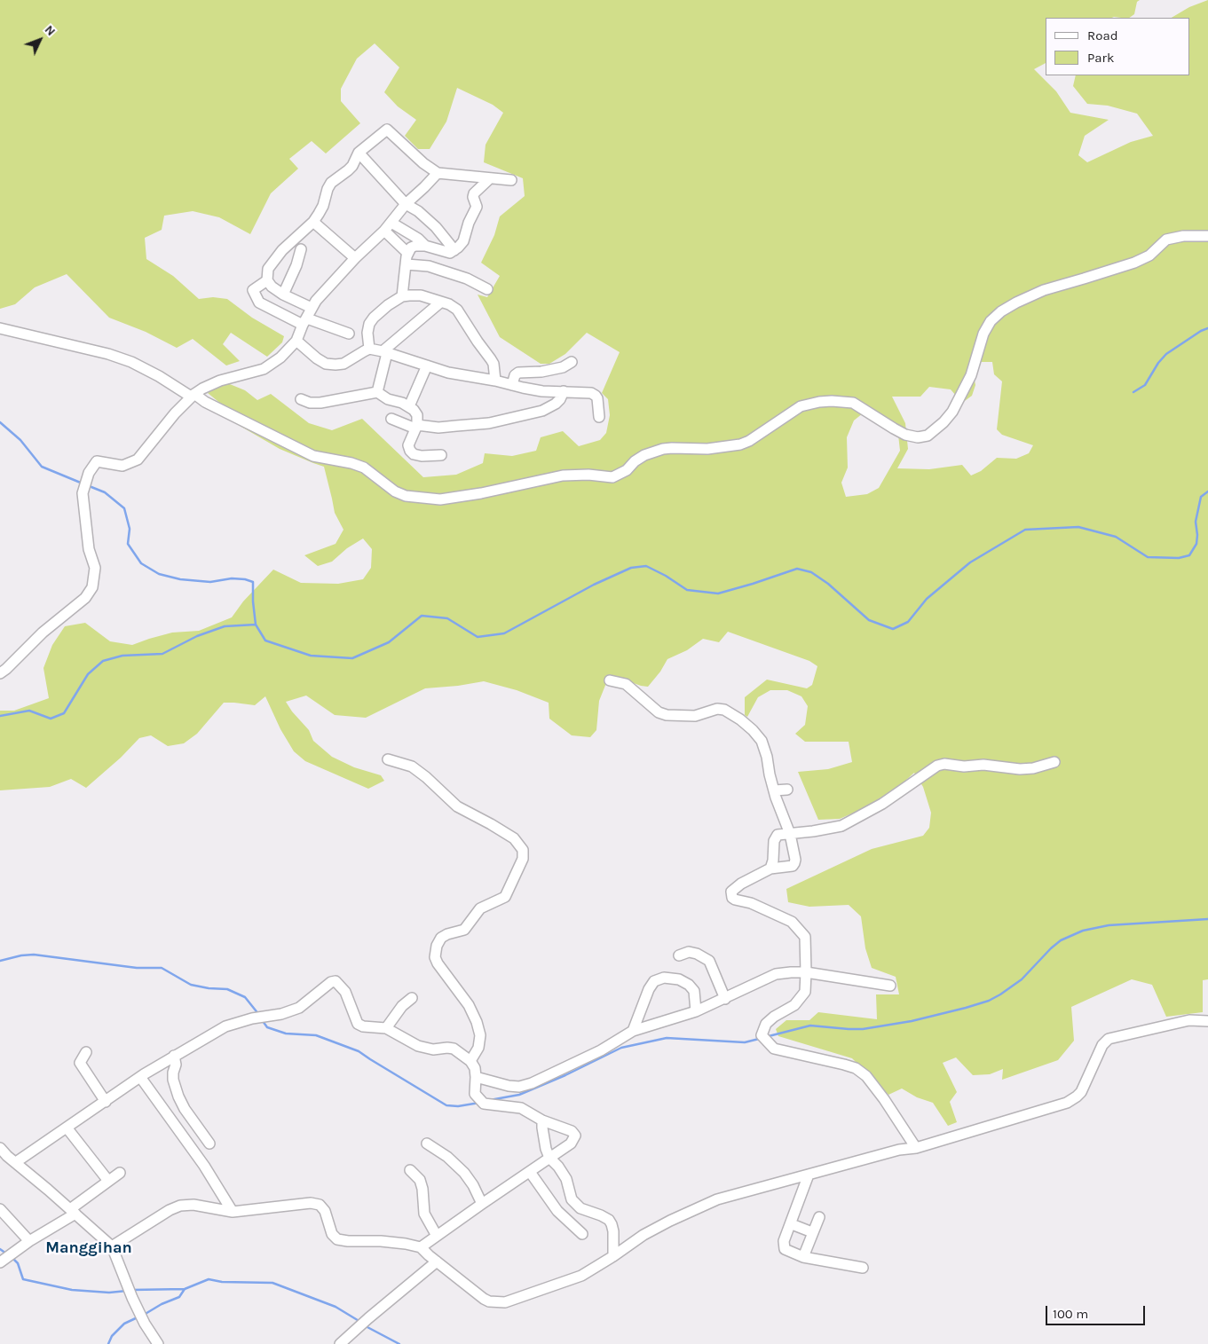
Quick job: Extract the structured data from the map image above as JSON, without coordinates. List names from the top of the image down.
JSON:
{
  "districts": ["Manggihan"],
  "legend": ["Road", "Park"],
  "scale_bar": "100 m",
  "north": "top right"
}
